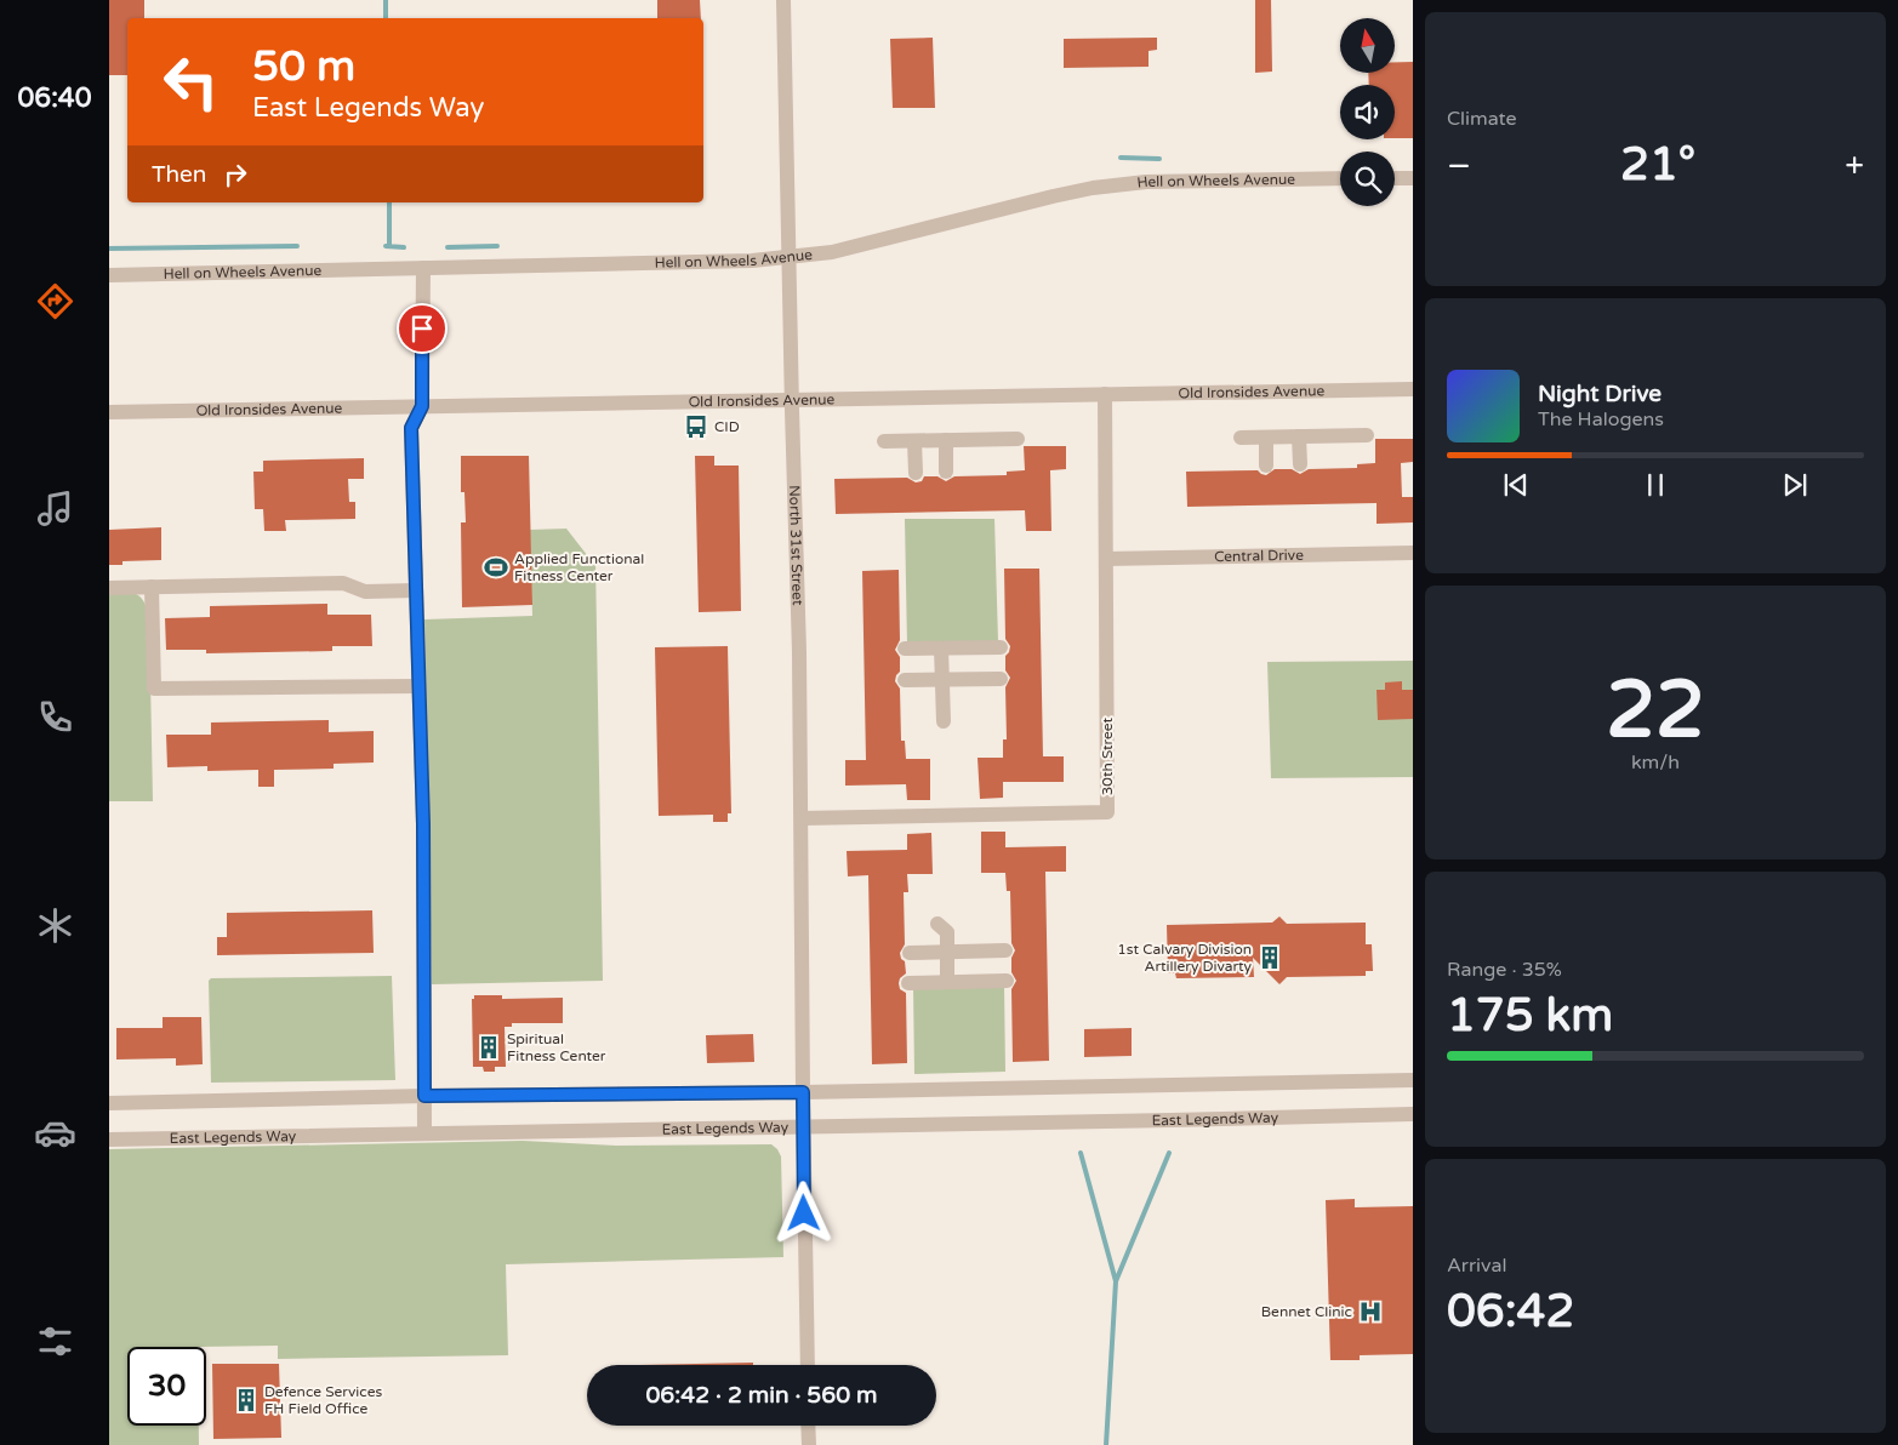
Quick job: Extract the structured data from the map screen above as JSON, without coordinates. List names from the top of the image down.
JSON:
{
  "streets": {
    "street": [
      "Hell on Wheels Avenue",
      "Old Ironsides Avenue",
      "North 31st Street",
      "Central Drive",
      "30th Street",
      "East Legends Way"
    ]
  },
  "crossings": [
    ["Hell on Wheels Avenue", "North 31st Street"],
    ["Old Ironsides Avenue", "North 31st Street"],
    ["Old Ironsides Avenue", "30th Street"],
    ["North 31st Street", "30th Street"],
    ["North 31st Street", "East Legends Way"],
    ["Central Drive", "30th Street"]
  ],
  "places": {
    "bus stop": ["CID"],
    "sports": ["Applied Functional Fitness Center"],
    "building": ["1st Calvary Division Artillery Divarty", "Spiritual Fitness Center", "Defence Services FH Field Office"],
    "hospital": ["Bennet Clinic"]
  },
  "north": "top",
  "page": {
    "tabs": "06:40",
    "tile": [
      "Climate",
      ["22", "km/h"],
      ["Range · 35%", "175 km"],
      ["Arrival", "06:42"]
    ],
    "turn": ["50 m", "East Legends Way"],
    "heat": ["−", "21°", "+"],
    "then": "Then",
    "song": ["Night Drive", "The Halogens"],
    "limit": "30",
    "trip": "06:42 · 2 min · 560 m"
  }
}
